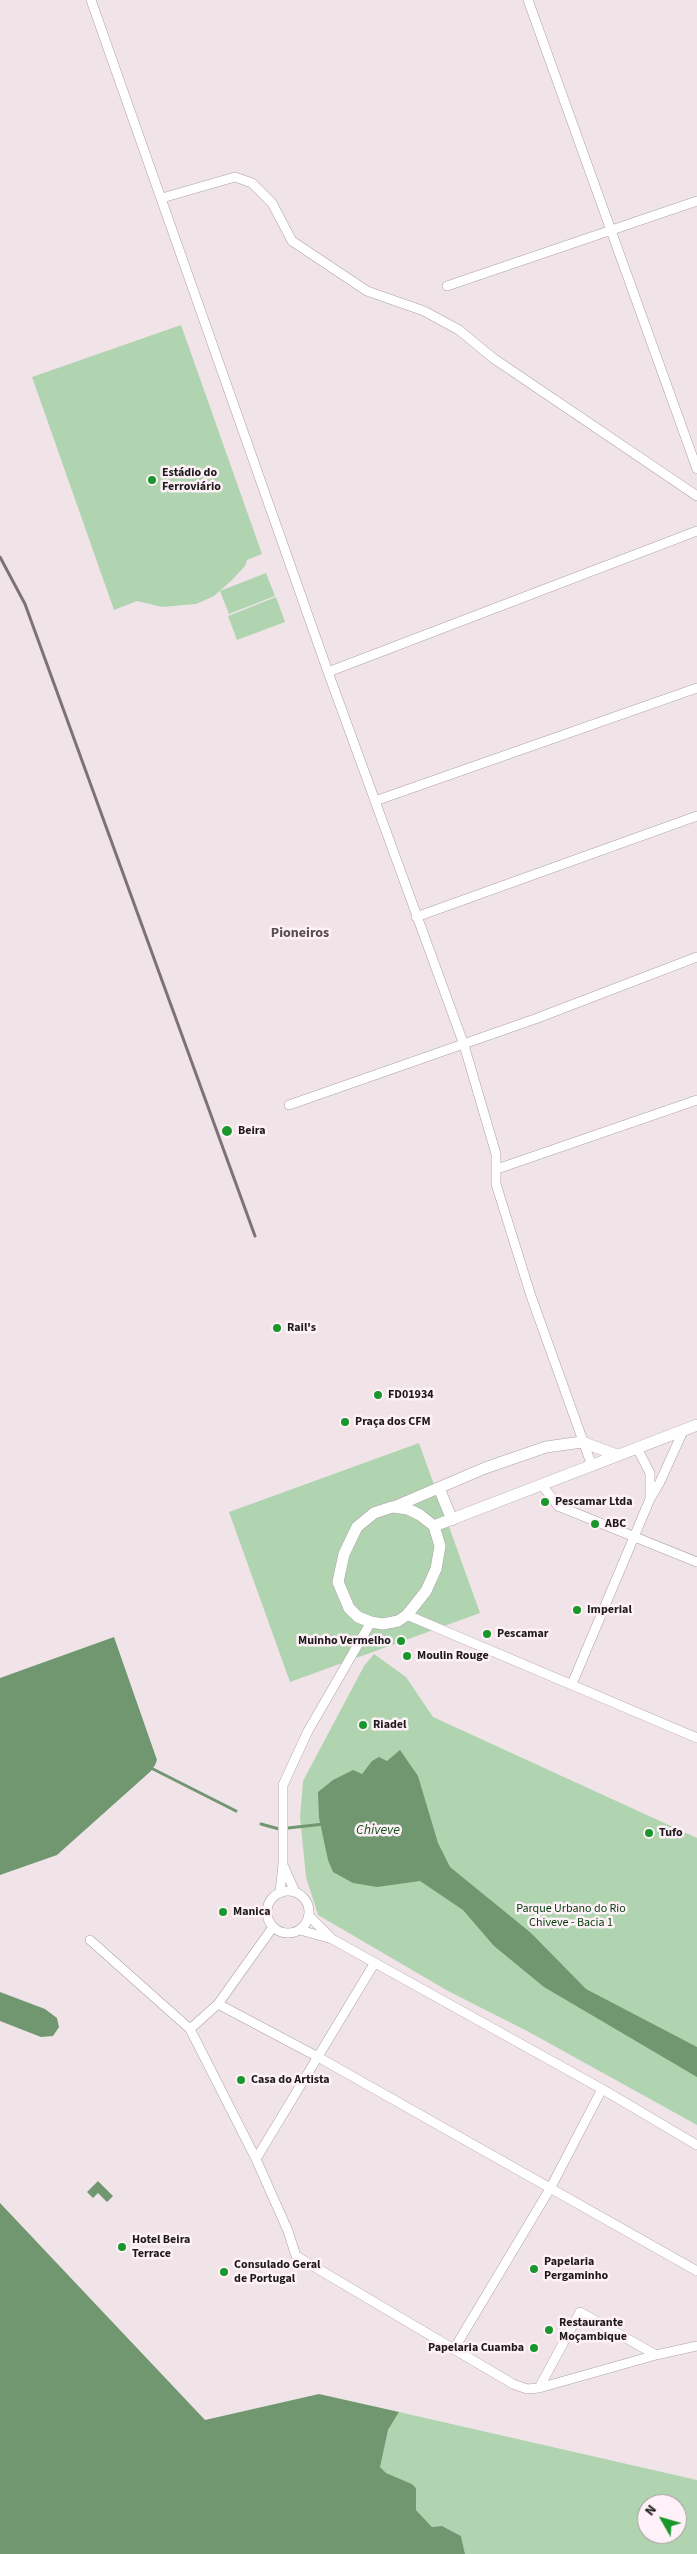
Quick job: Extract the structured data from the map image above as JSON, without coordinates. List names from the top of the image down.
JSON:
{
  "districts": ["Pioneiros"],
  "water": ["Chiveve"],
  "parks": ["Parque Urbano do Rio Chiveve - Bacia 1"],
  "places": [
    "Estádio do Ferroviário",
    "Beira",
    "Rail's",
    "FD01934",
    "Praça dos CFM",
    "Pescamar Ltda",
    "ABC",
    "Imperial",
    "Pescamar",
    "Muinho Vermelho",
    "Moulin Rouge",
    "Riadel",
    "Tufo",
    "Manica",
    "Casa do Artista",
    "Hotel Beira Terrace",
    "Papelaria Pergaminho",
    "Consulado Geral de Portugal",
    "Restaurante Moçambique",
    "Papelaria Cuamba"
  ],
  "north": "top left"
}
